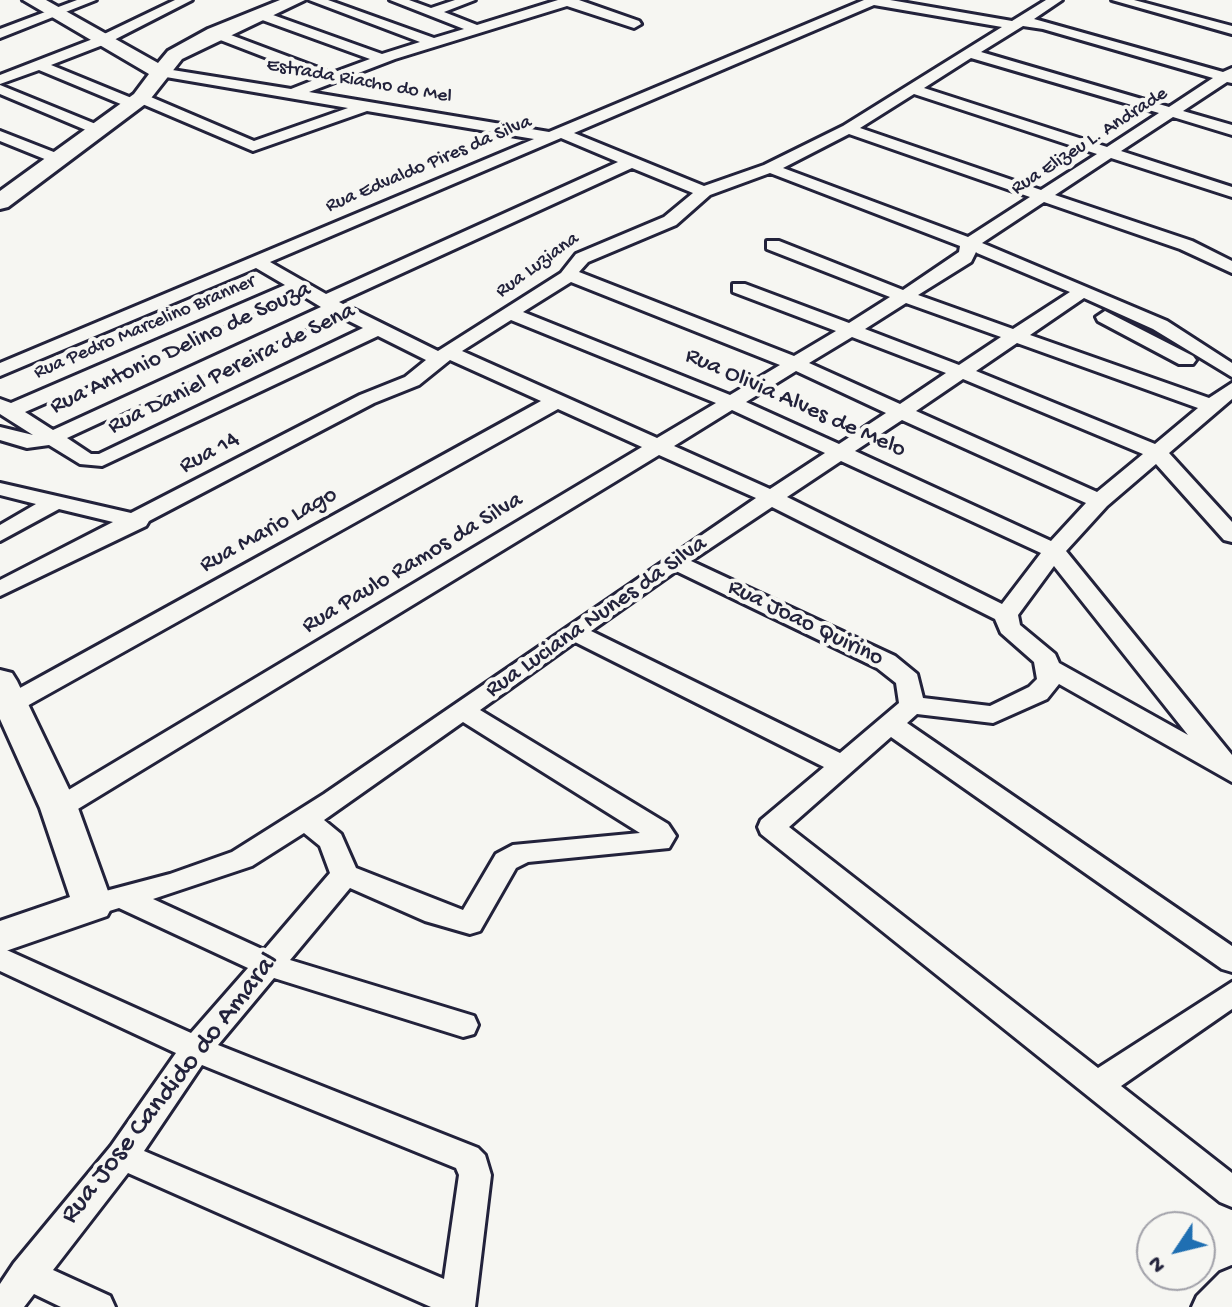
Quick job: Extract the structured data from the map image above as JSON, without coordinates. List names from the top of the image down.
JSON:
{
  "streets": {
    "street": [
      "Estrada Riacho do Mel",
      "Rua Elizeu L. Andrade",
      "Rua Edvaldo Pires da Silva",
      "Rua Luziana",
      "Rua Pedro Marcelino Branner",
      "Rua Antonio Delino de Souza",
      "Rua Daniel Pereira de Sena",
      "Rua Olivia Alves de Melo",
      "Rua 14",
      "Rua Mario Lago",
      "Rua Paulo Ramos da Silva",
      "Rua Luciana Nunes da Silva",
      "Rua Joao Quirino",
      "Rua Jose Candido do Amaral"
    ]
  },
  "crossings": [
    ["Estrada Riacho do Mel", "Rua Edvaldo Pires da Silva"],
    ["Estrada Riacho do Mel", "Rua Luziana"],
    ["Estrada Riacho do Mel", "Rua Antonio Delino de Souza"],
    ["Rua Elizeu L. Andrade", "Rua Paulo Ramos da Silva"],
    ["Rua Luziana", "Rua Olivia Alves de Melo"],
    ["Rua Luziana", "Rua 14"],
    ["Rua Antonio Delino de Souza", "Rua Daniel Pereira de Sena"],
    ["Rua Olivia Alves de Melo", "Rua Paulo Ramos da Silva"],
    ["Rua Olivia Alves de Melo", "Rua Luciana Nunes da Silva"],
    ["Rua Luciana Nunes da Silva", "Rua Joao Quirino"]
  ],
  "north": "bottom left"
}
